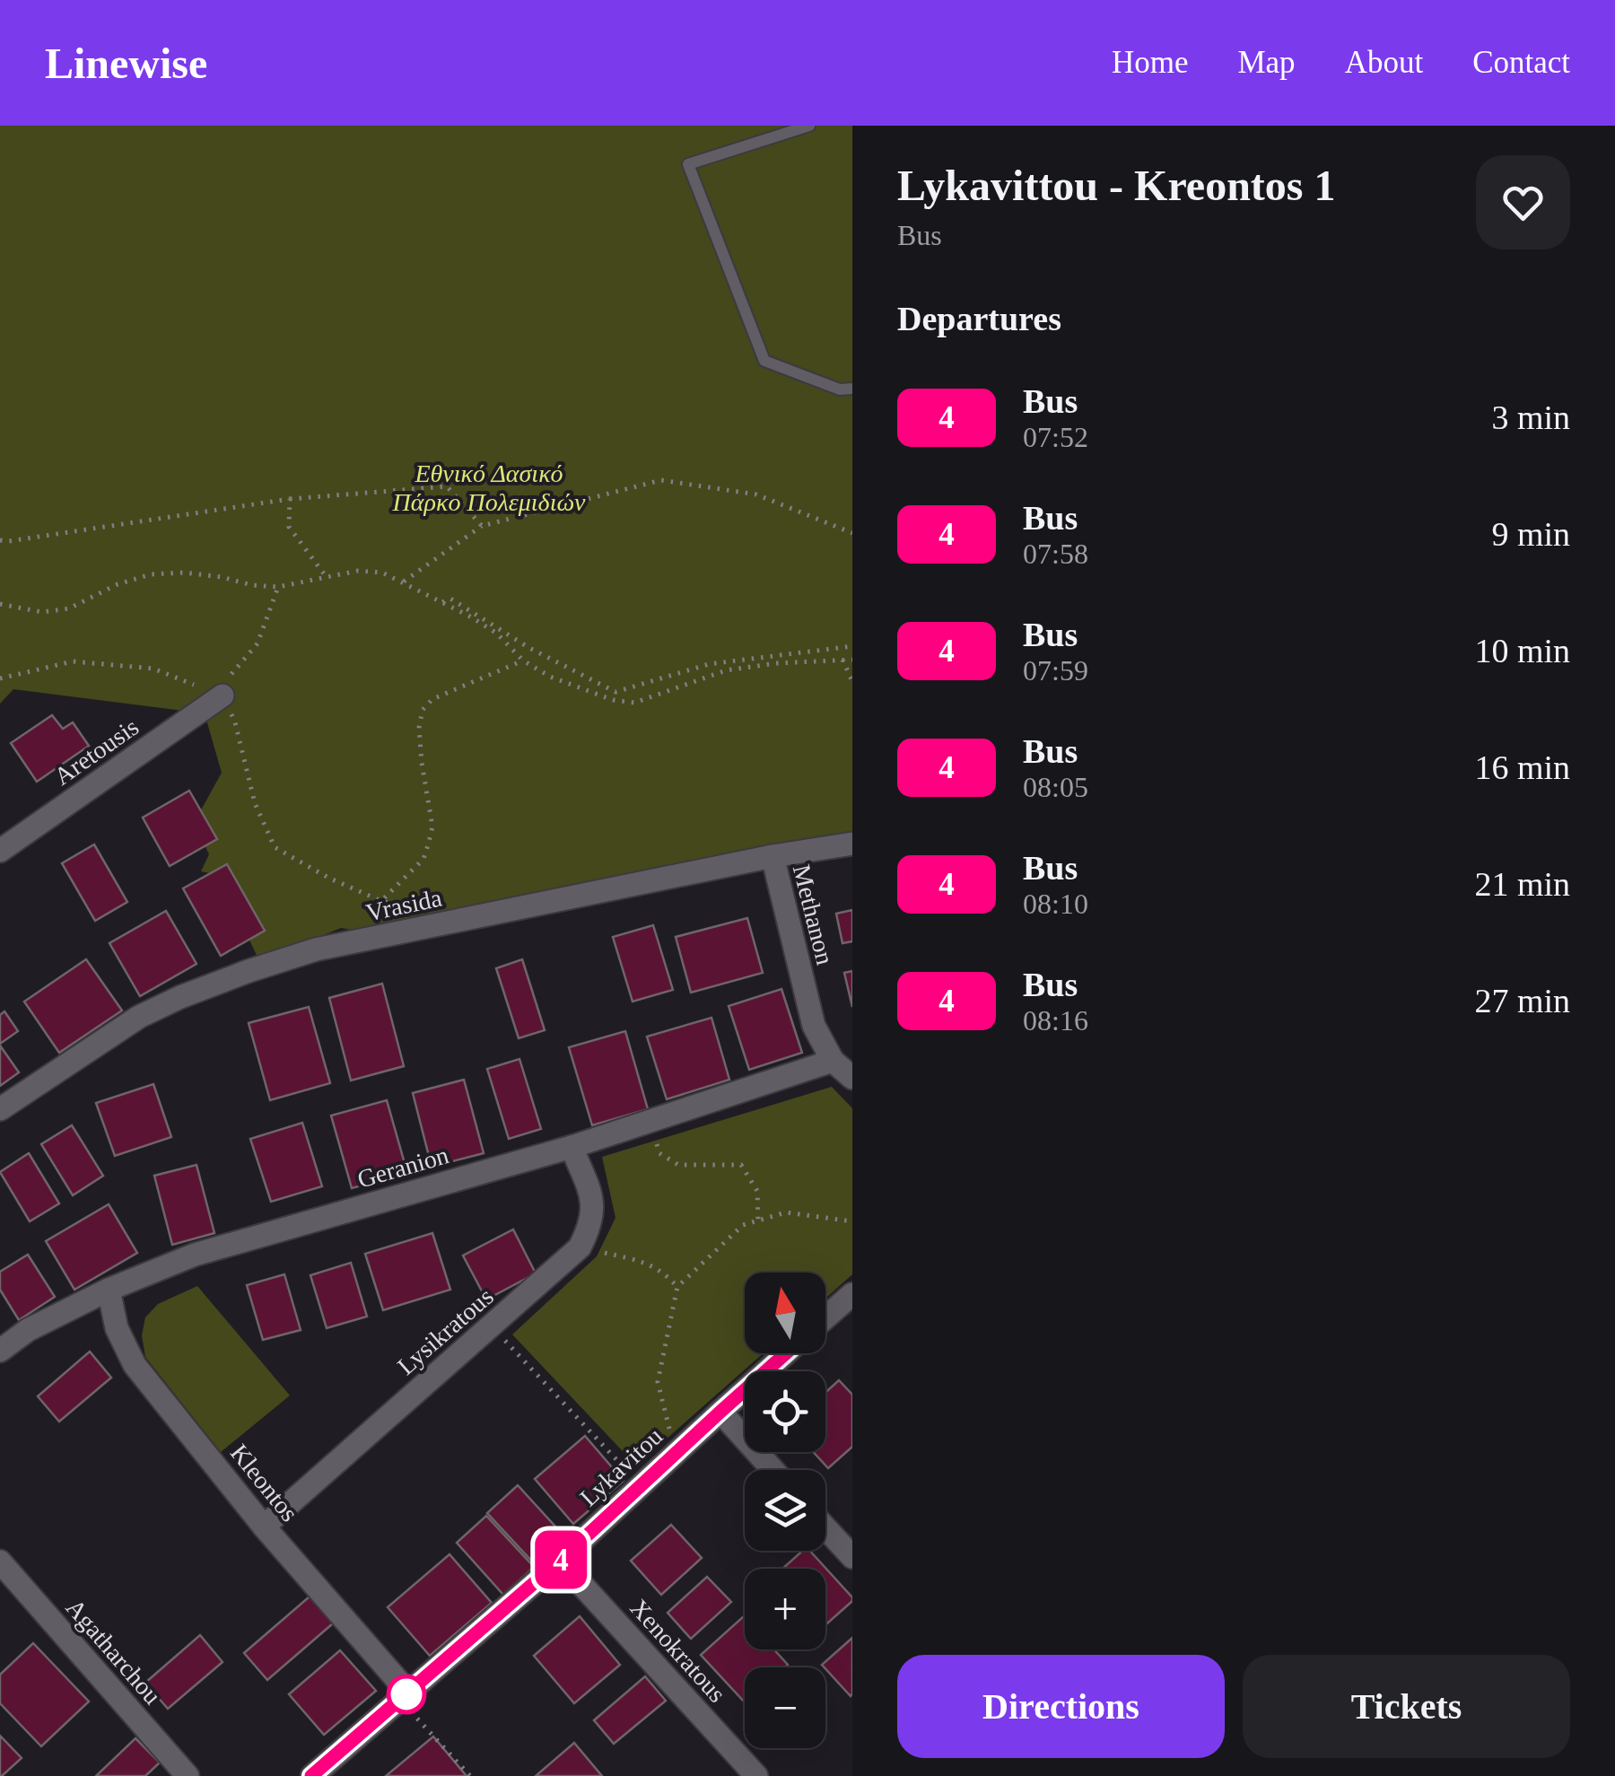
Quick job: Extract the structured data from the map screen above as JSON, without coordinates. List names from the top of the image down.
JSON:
{
  "streets": {
    "street": [
      "Aretousis",
      "Vrasida",
      "Methanon",
      "Geranion",
      "Lysikratous",
      "Lykavitou",
      "Kleontos",
      "Xenokratous",
      "Agatharchou"
    ]
  },
  "crossings": [
    ["Vrasida", "Methanon"],
    ["Methanon", "Geranion"],
    ["Geranion", "Kleontos"],
    ["Lysikratous", "Kleontos"],
    ["Lykavitou", "Kleontos"],
    ["Lykavitou", "Xenokratous"]
  ],
  "parks": ["Εθνικό Δασικό Πάρκο Πολεμιδιών"],
  "lines": ["bus line 4"],
  "north": "top",
  "page": {
    "header": "Linewise",
    "nav": [
      "Home",
      "Map",
      "About",
      "Contact"
    ],
    "on_map": "4",
    "heading": [
      ["Lykavittou - Kreontos 1", "Bus"],
      "Departures"
    ],
    "list": [
      {
        "mark": "4",
        "name": "Bus",
        "note": "07:52",
        "value": "3 min"
      },
      {
        "mark": "4",
        "name": "Bus",
        "note": "07:58",
        "value": "9 min"
      },
      {
        "mark": "4",
        "name": "Bus",
        "note": "07:59",
        "value": "10 min"
      },
      {
        "mark": "4",
        "name": "Bus",
        "note": "08:05",
        "value": "16 min"
      },
      {
        "mark": "4",
        "name": "Bus",
        "note": "08:10",
        "value": "21 min"
      },
      {
        "mark": "4",
        "name": "Bus",
        "note": "08:16",
        "value": "27 min"
      }
    ],
    "map_buttons": ["+", "−"],
    "buttons": ["Directions", "Tickets"]
  }
}
